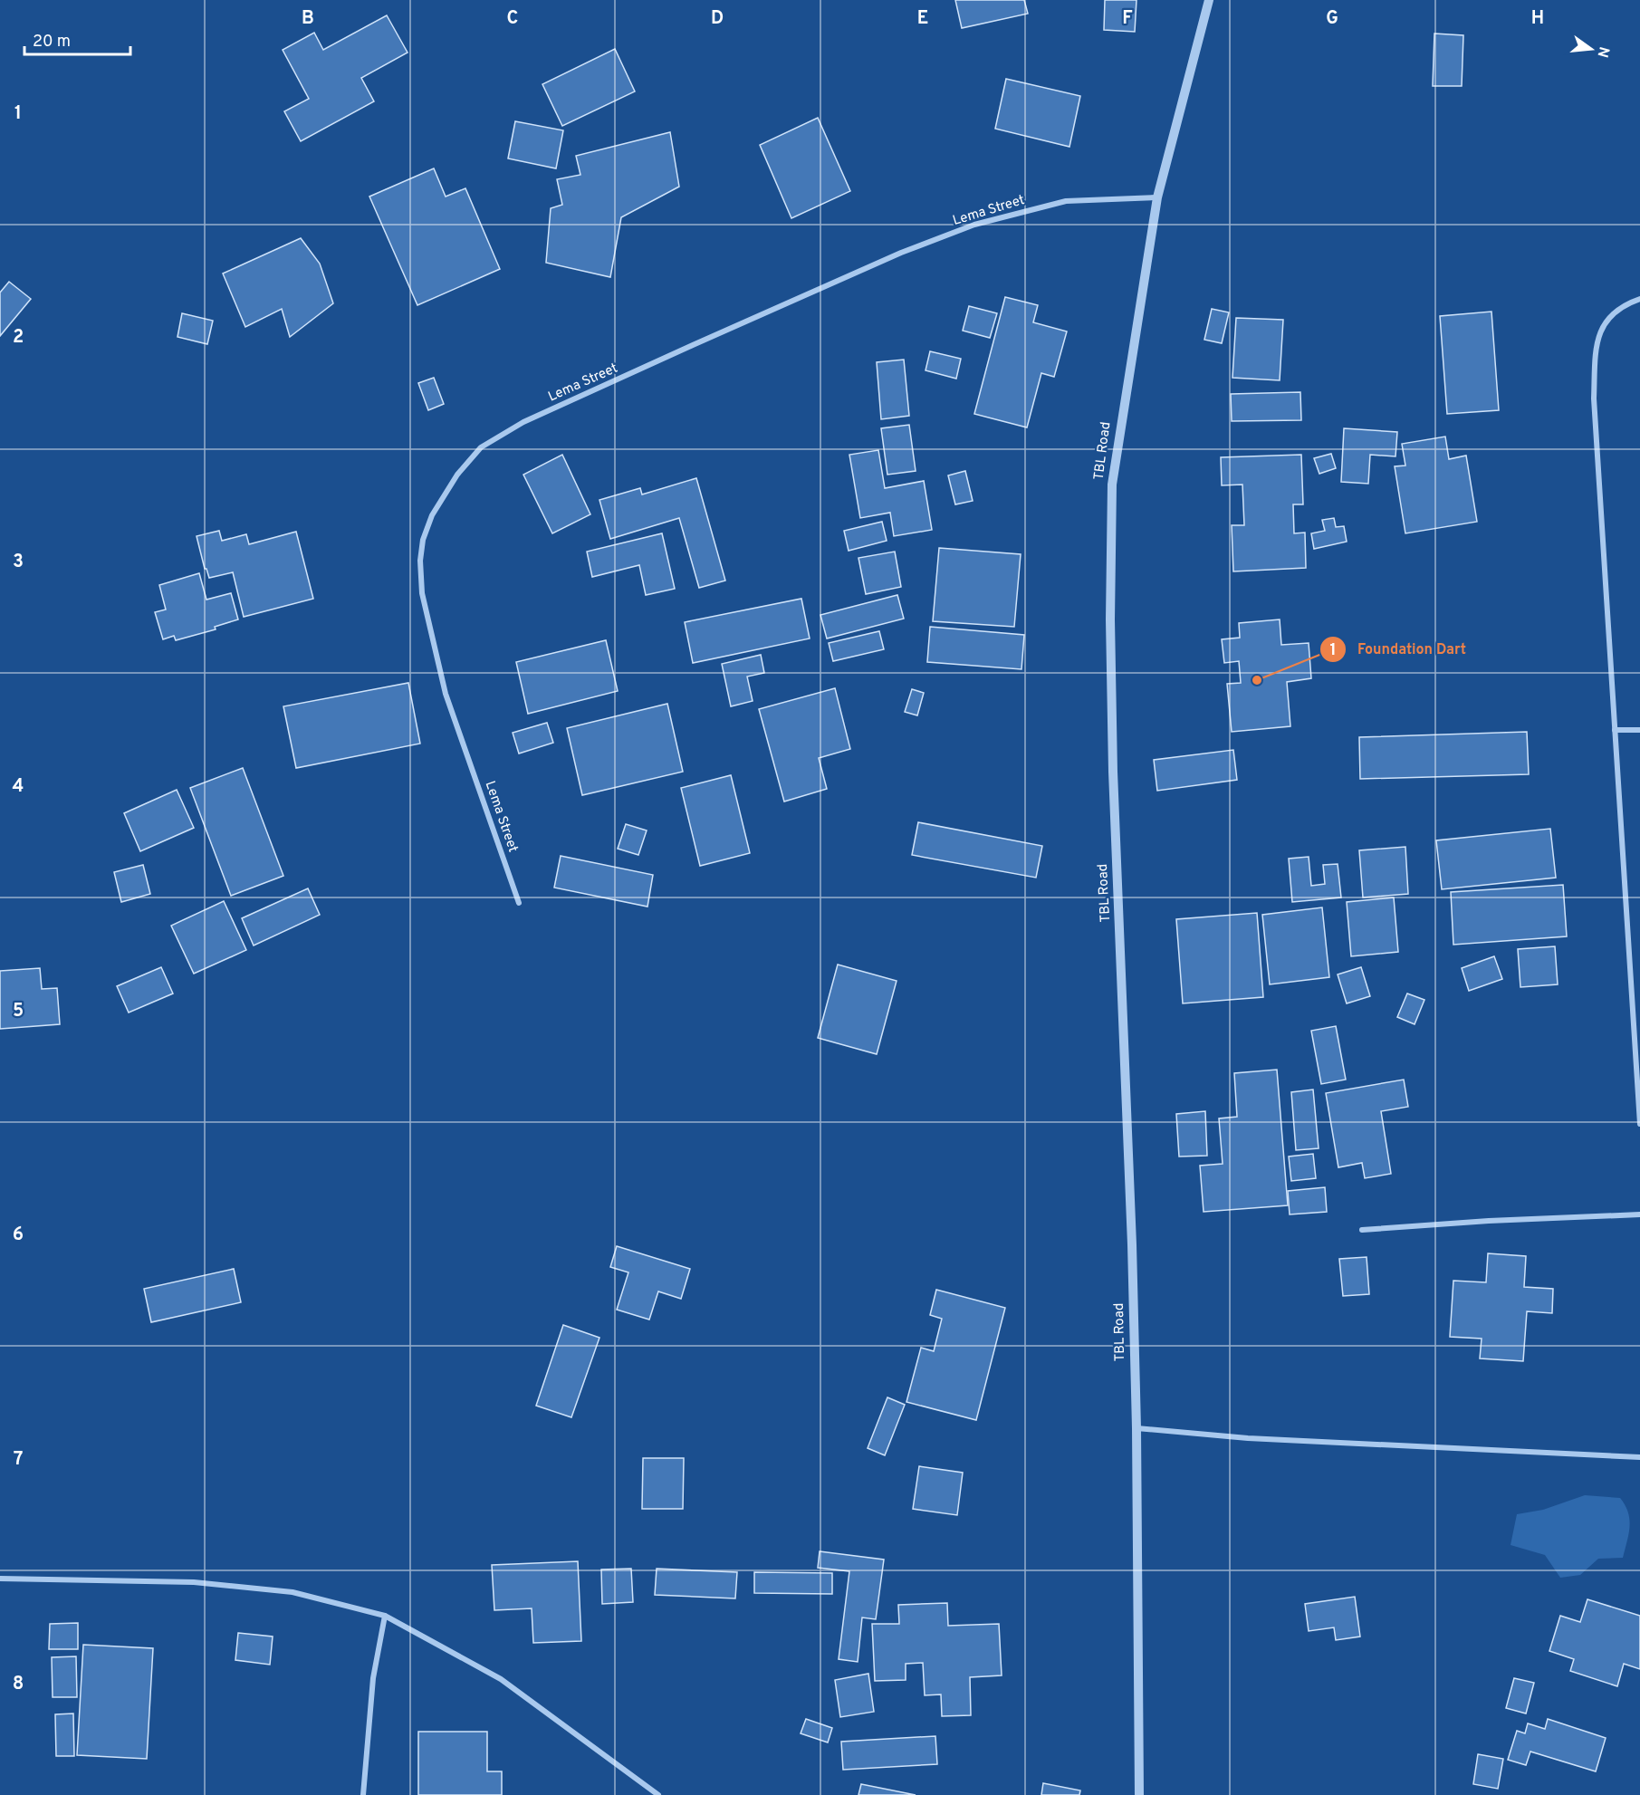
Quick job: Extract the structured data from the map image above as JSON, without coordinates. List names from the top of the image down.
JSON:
{
  "streets": {
    "street": ["Lema Street", "TBL Road"]
  },
  "crossings": [
    ["Lema Street", "TBL Road"]
  ],
  "places": ["Foundation Dart"],
  "scale_bar": "20 m",
  "north": "right",
  "grid": {
    "columns": [
      "B",
      "C",
      "D",
      "E",
      "F",
      "G",
      "H"
    ],
    "rows": [
      "1",
      "2",
      "3",
      "4",
      "5",
      "6",
      "7",
      "8"
    ]
  }
}
